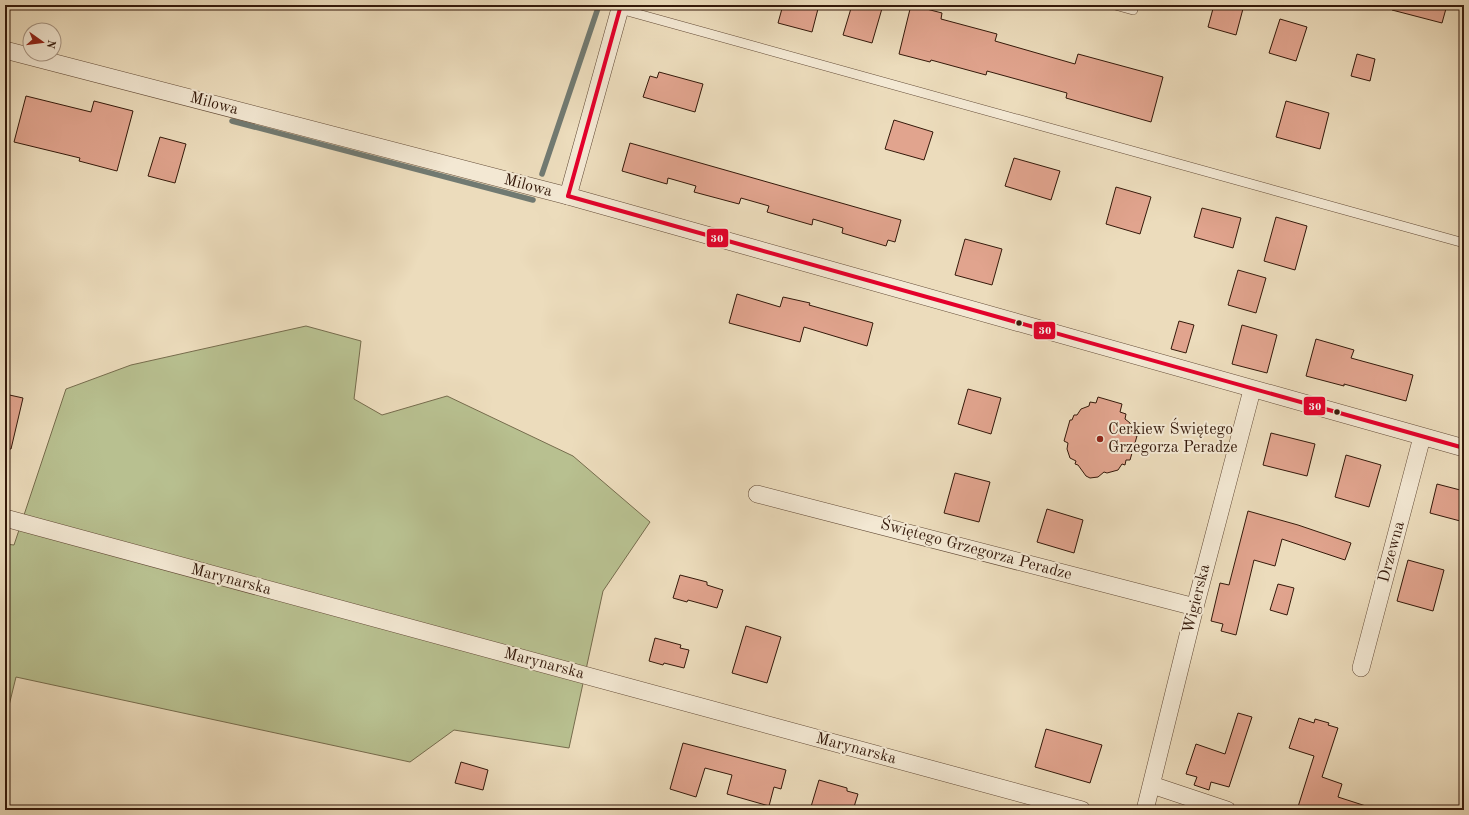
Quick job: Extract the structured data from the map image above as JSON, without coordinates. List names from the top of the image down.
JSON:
{
  "streets": {
    "street": [
      "Milowa",
      "Świętego Grzegorza Peradze",
      "Drzewna",
      "Marynarska",
      "Wigierska"
    ]
  },
  "crossings": [
    ["Milowa", "Drzewna"],
    ["Milowa", "Wigierska"],
    ["Świętego Grzegorza Peradze", "Wigierska"]
  ],
  "places": ["Cerkiew Świętego Grzegorza Peradze"],
  "lines": ["transit line 30"],
  "north": "right"
}
